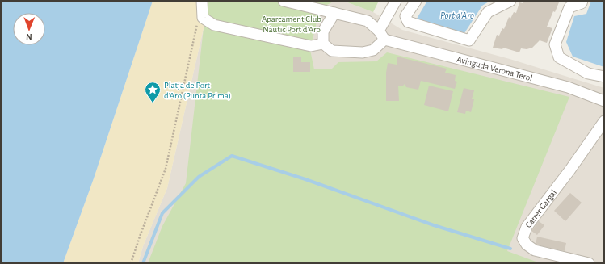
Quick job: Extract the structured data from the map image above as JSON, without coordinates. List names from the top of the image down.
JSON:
{
  "streets": {
    "street": ["Avinguda Verona Terol", "Carrer Gargal"]
  },
  "water": ["Port d'Aro"],
  "parks": ["Aparcament Club Nàutic Port d'Aro"],
  "places": {
    "place": ["Platja de Port d'Aro (Punta Prima)"]
  },
  "north": "bottom"
}
